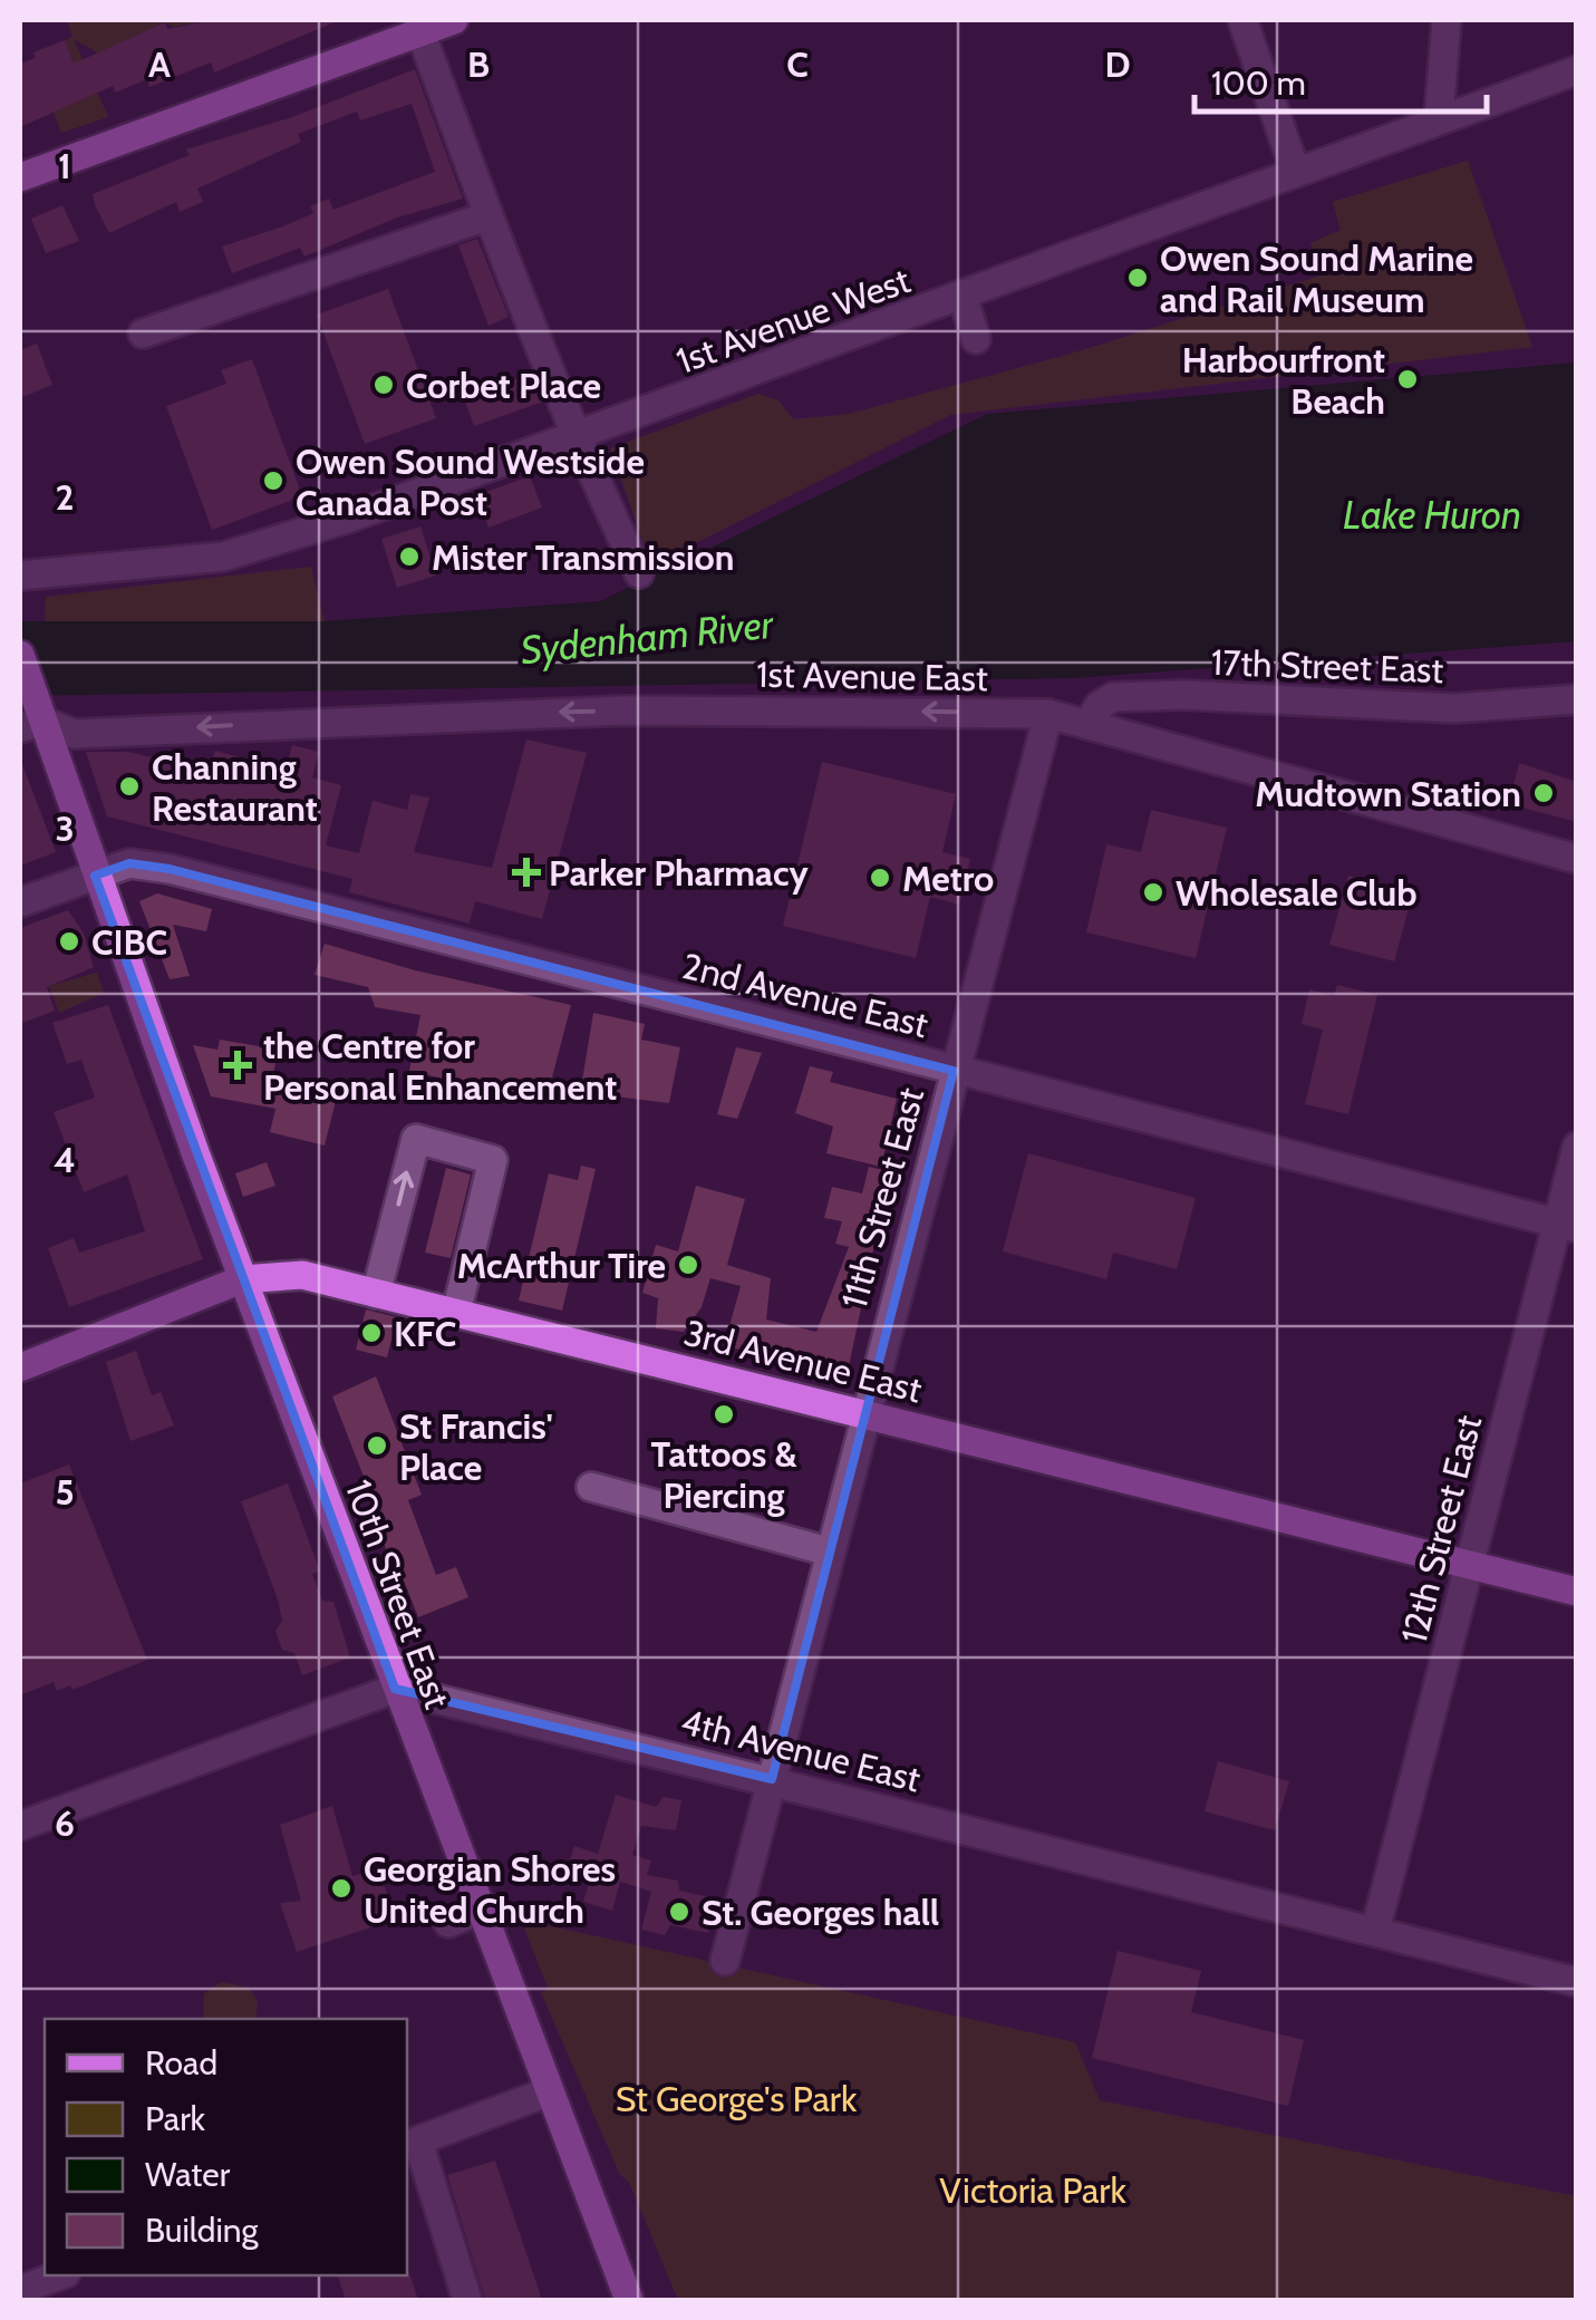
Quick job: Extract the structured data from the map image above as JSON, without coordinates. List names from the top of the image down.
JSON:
{
  "streets": {
    "main road": ["3rd Avenue East", "10th Street East"],
    "street": [
      "1st Avenue West",
      "17th Street East",
      "1st Avenue East",
      "2nd Avenue East",
      "11th Street East",
      "12th Street East",
      "4th Avenue East"
    ]
  },
  "crossings": [
    ["17th Street East", "1st Avenue East"],
    ["1st Avenue East", "11th Street East"],
    ["1st Avenue East", "10th Street East"],
    ["2nd Avenue East", "11th Street East"],
    ["2nd Avenue East", "12th Street East"],
    ["2nd Avenue East", "10th Street East"],
    ["11th Street East", "3rd Avenue East"],
    ["11th Street East", "4th Avenue East"],
    ["3rd Avenue East", "12th Street East"],
    ["3rd Avenue East", "10th Street East"],
    ["12th Street East", "4th Avenue East"],
    ["10th Street East", "4th Avenue East"]
  ],
  "one_way": ["1st Avenue East"],
  "water": ["Lake Huron", "Sydenham River"],
  "parks": ["St George's Park", "Victoria Park"],
  "places": {
    "other": [
      "Owen Sound Marine and Rail Museum",
      "Harbourfront Beach",
      "Corbet Place",
      "Owen Sound Westside Canada Post",
      "Mister Transmission",
      "Channing Restaurant",
      "Mudtown Station",
      "Metro",
      "Wholesale Club",
      "CIBC",
      "McArthur Tire",
      "KFC",
      "Tattoos & Piercing",
      "St Francis' Place",
      "Georgian Shores United Church",
      "St. Georges hall"
    ],
    "health": ["Parker Pharmacy", "the Centre for Personal Enhancement"]
  },
  "legend": [
    "Road",
    "Park",
    "Water",
    "Building"
  ],
  "scale_bar": "100 m",
  "grid": {
    "columns": [
      "A",
      "B",
      "C",
      "D"
    ],
    "rows": [
      "1",
      "2",
      "3",
      "4",
      "5",
      "6"
    ]
  }
}
